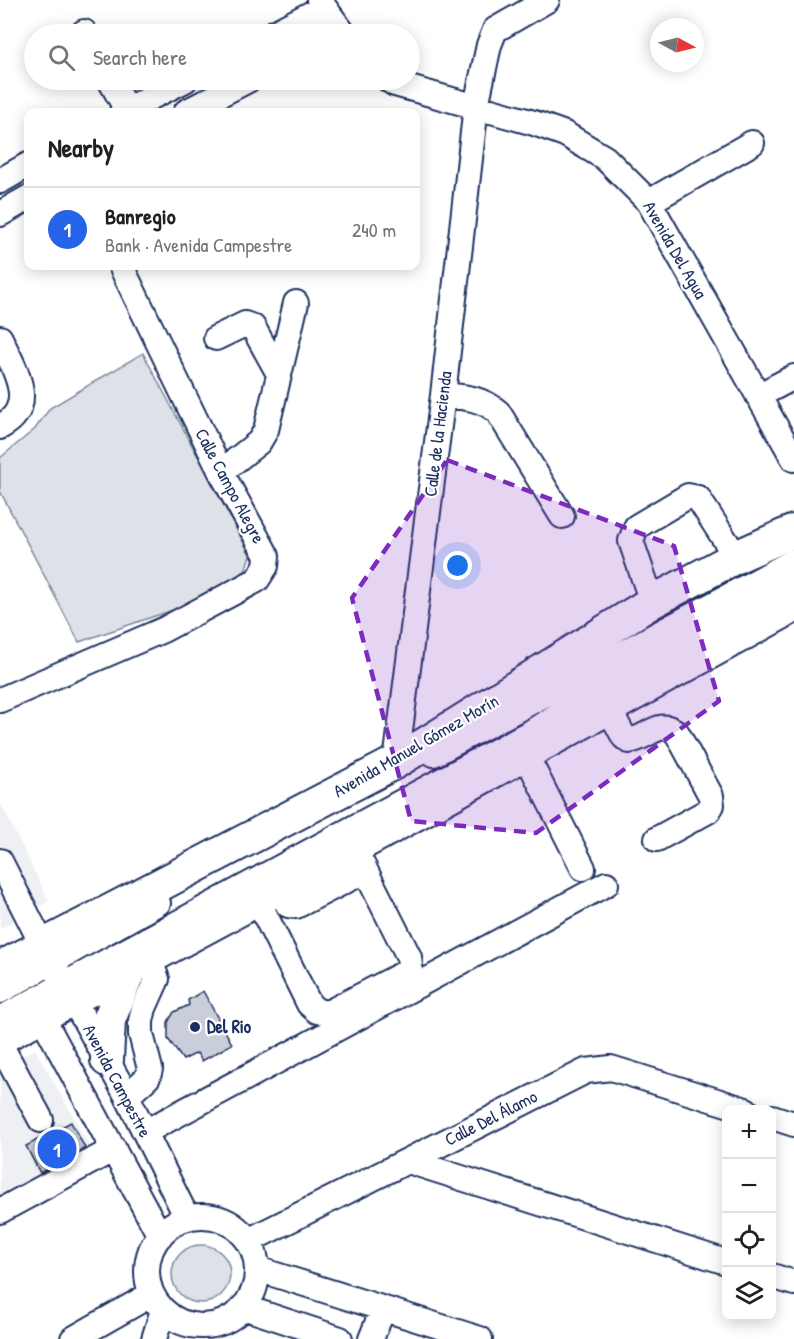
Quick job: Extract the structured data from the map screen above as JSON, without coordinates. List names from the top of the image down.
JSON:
{
  "streets": {
    "main road": ["Avenida Manuel Gómez Morín"],
    "street": [
      "Avenida Del Agua",
      "Calle de la Hacienda",
      "Calle Campo Alegre",
      "Avenida Campestre",
      "Calle Del Álamo"
    ]
  },
  "crossings": [
    ["Avenida Del Agua", "Calle de la Hacienda"],
    ["Calle de la Hacienda", "Avenida Manuel Gómez Morín"],
    ["Avenida Manuel Gómez Morín", "Avenida Campestre"],
    ["Avenida Campestre", "Calle Del Álamo"]
  ],
  "places": ["Del Rio"],
  "north": "right",
  "page": {
    "search": "Search here",
    "heading": "Nearby",
    "list": [
      {
        "mark": "1",
        "name": "Banregio",
        "note": "Bank · Avenida Campestre",
        "value": "240 m"
      }
    ],
    "map_buttons": ["+", "−"],
    "pins": "1"
  }
}
